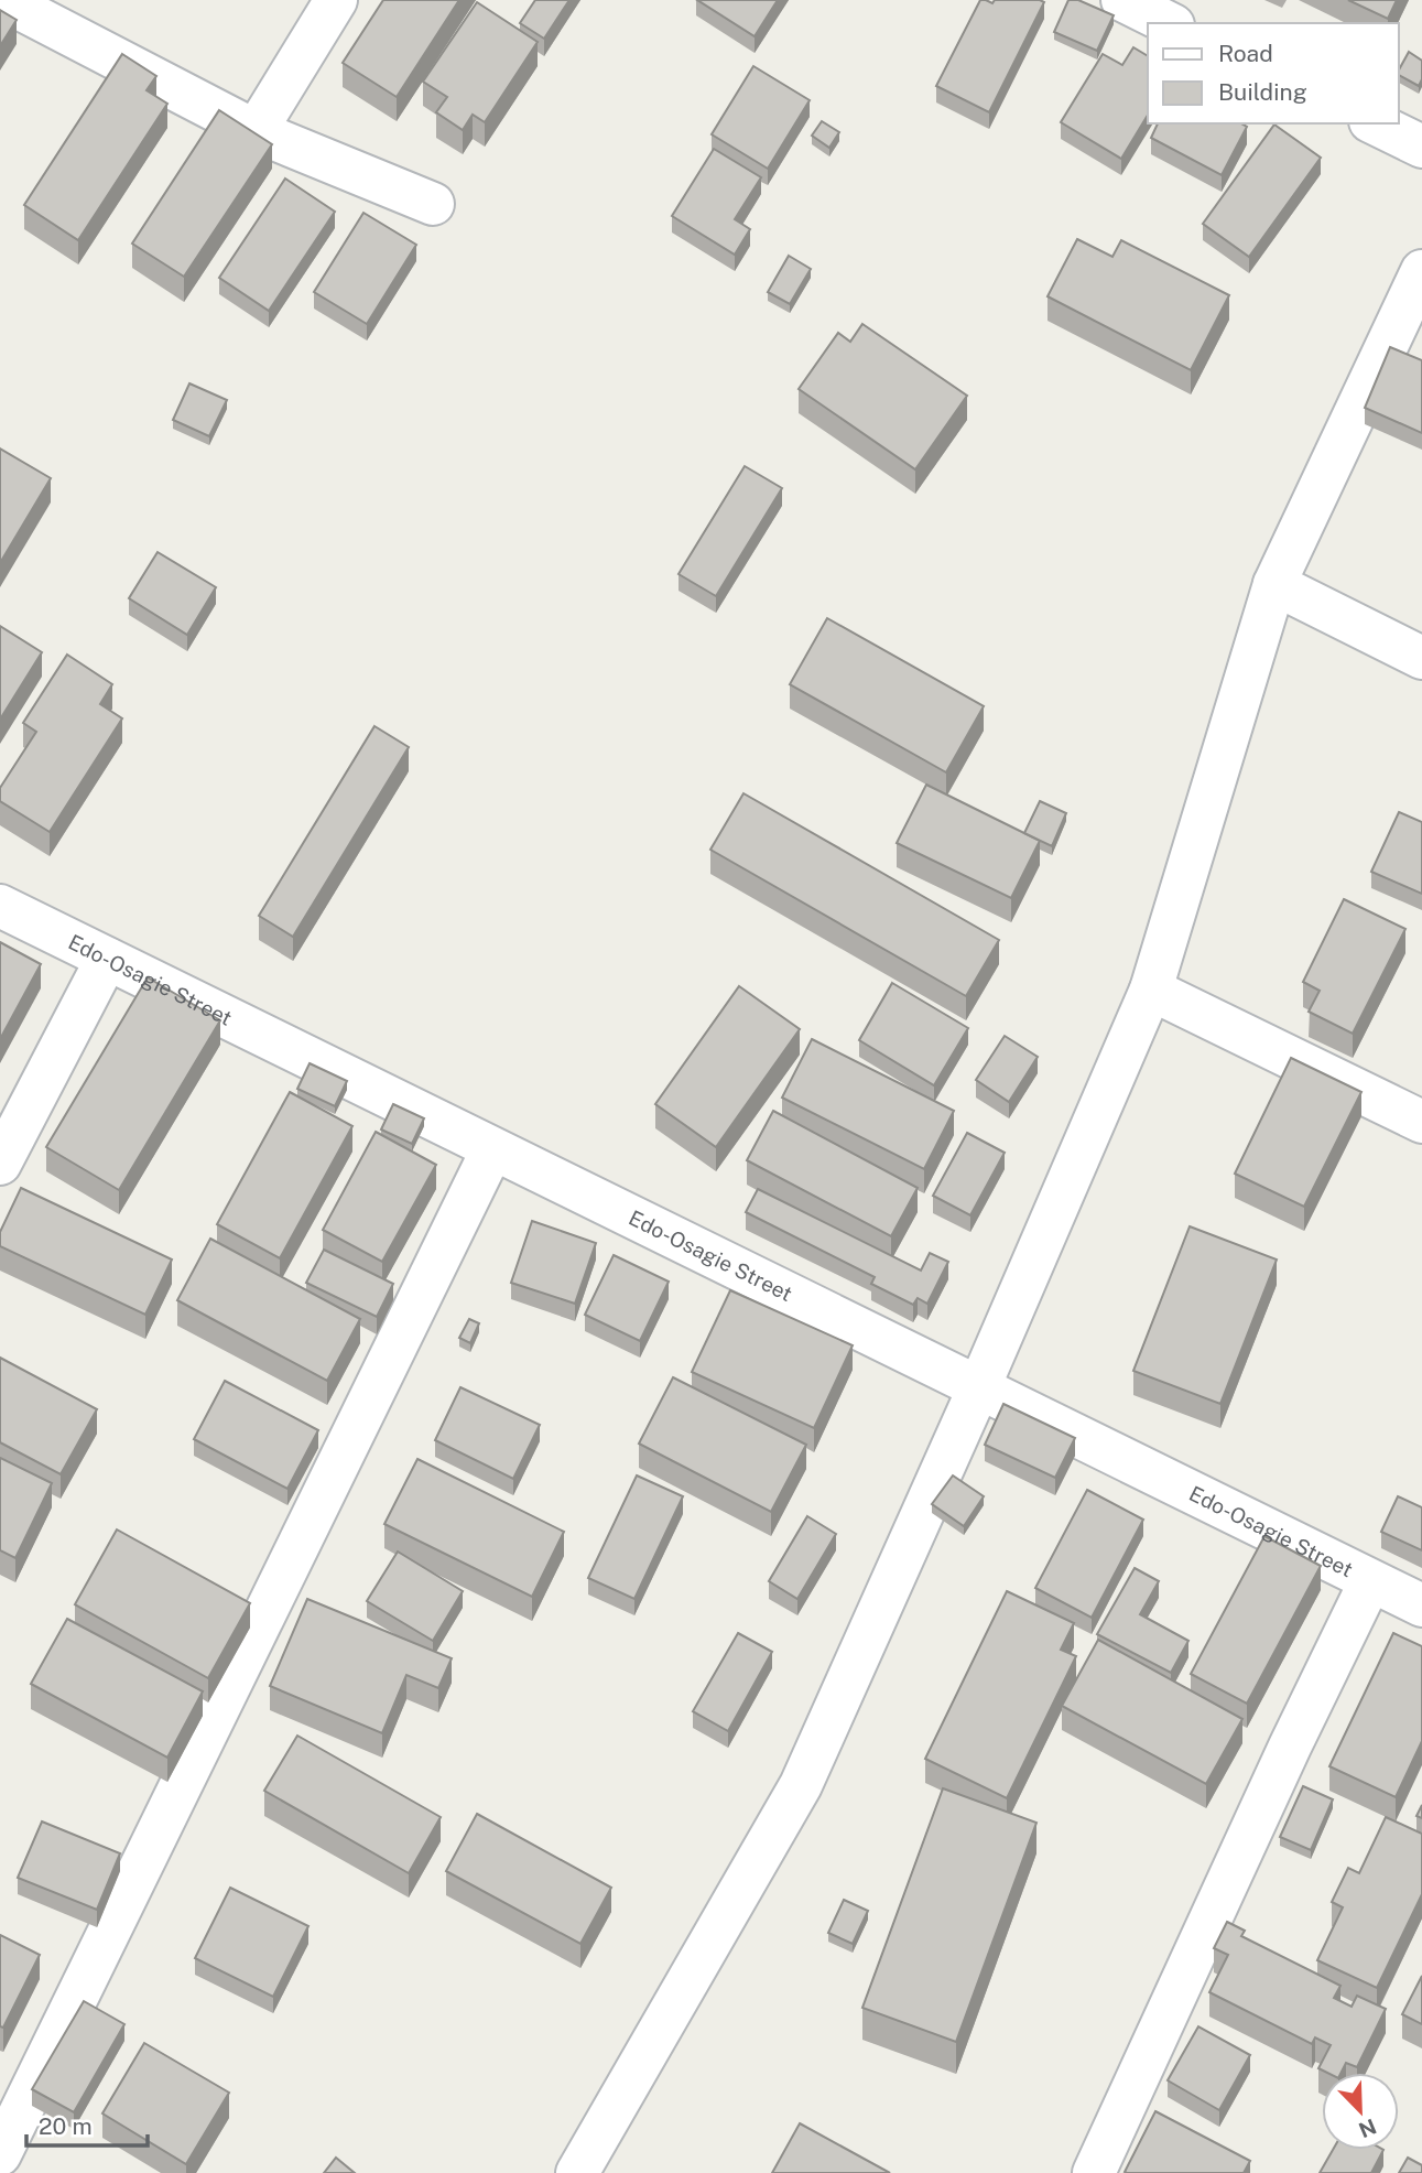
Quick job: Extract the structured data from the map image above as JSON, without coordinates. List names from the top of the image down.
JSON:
{
  "streets": {
    "street": ["Edo-Osagie Street"]
  },
  "legend": ["Road", "Building"],
  "scale_bar": "20 m",
  "north": "bottom right"
}
